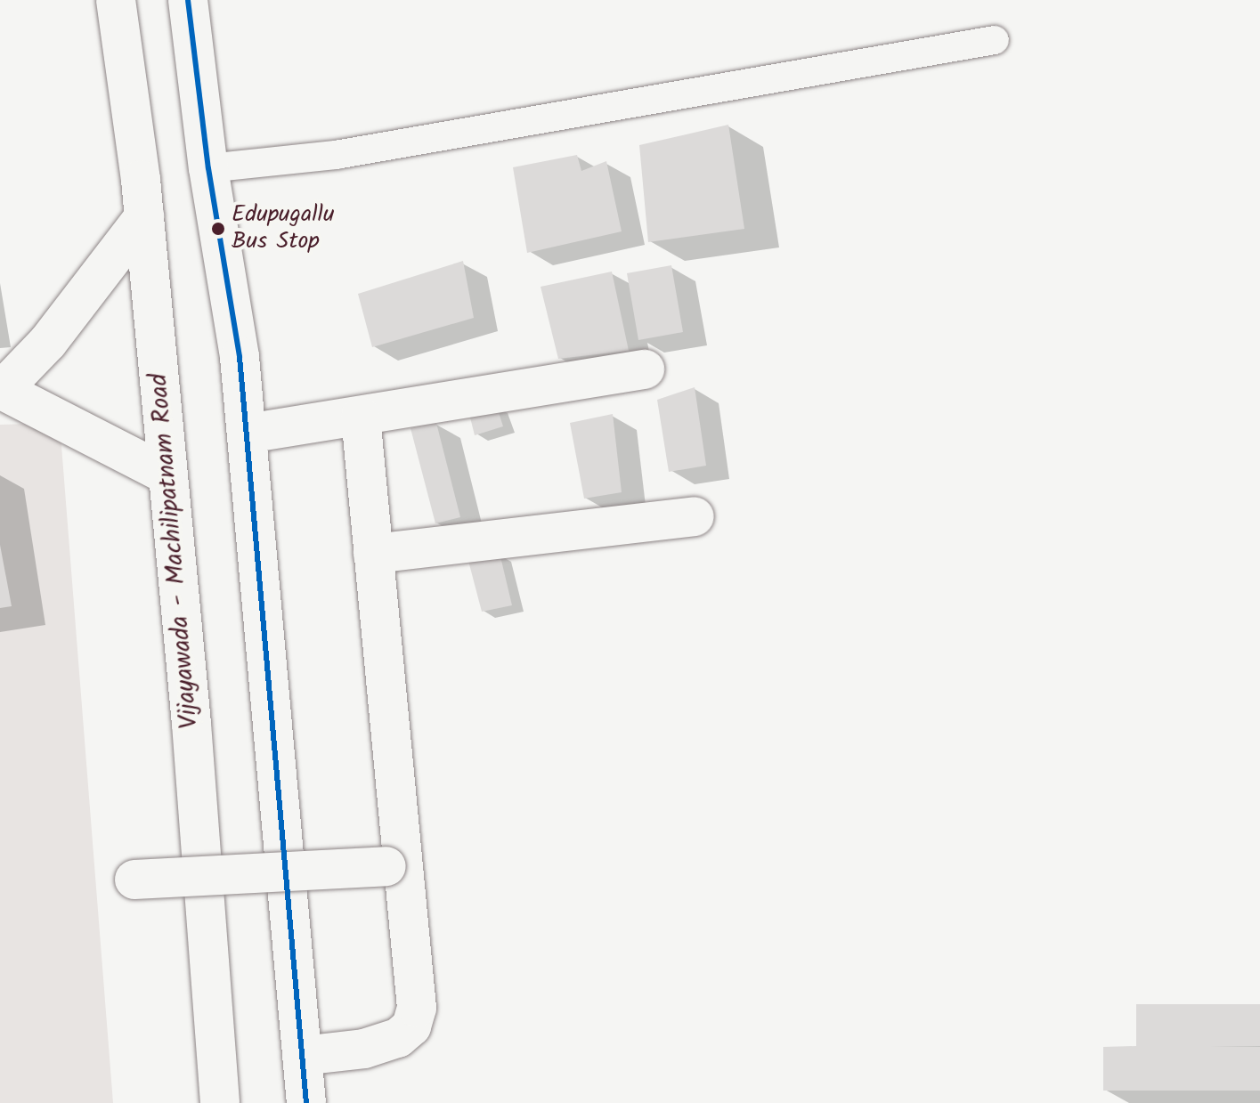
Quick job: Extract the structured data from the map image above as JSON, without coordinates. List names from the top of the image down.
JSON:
{
  "streets": {
    "main road": ["Vijayawada - Machilipatnam Road"]
  },
  "places": ["Edupugallu Bus Stop"]
}
